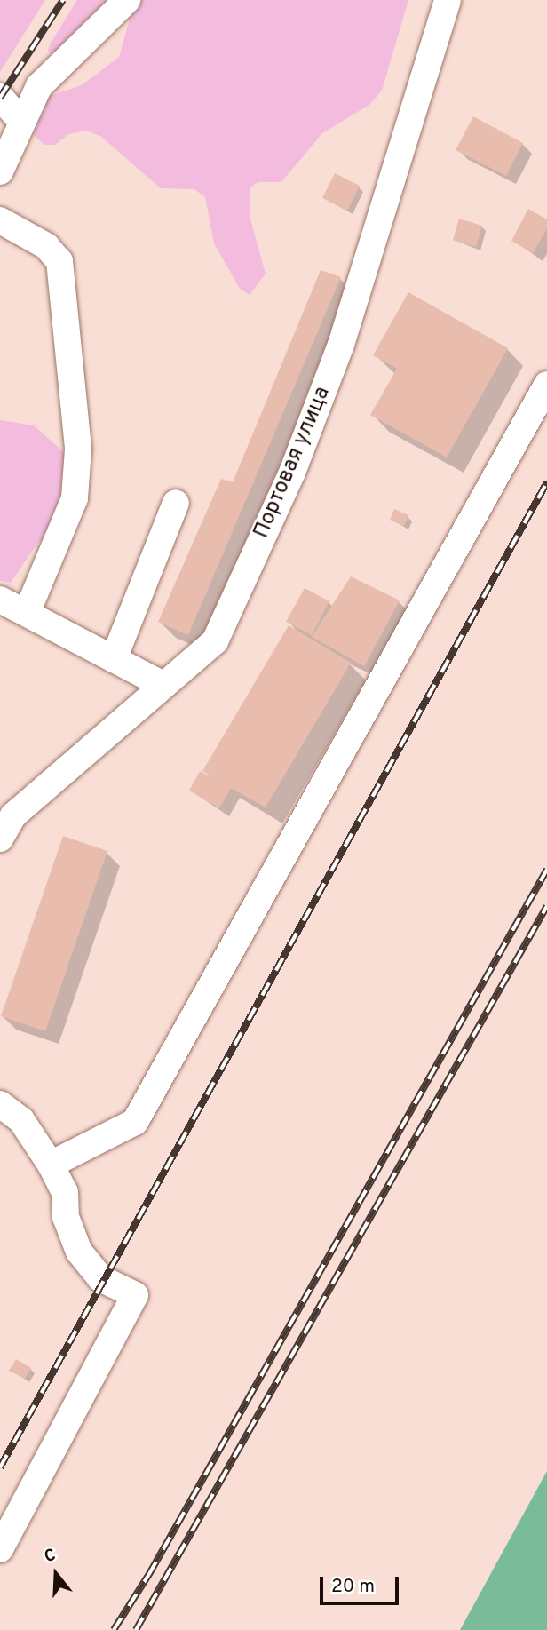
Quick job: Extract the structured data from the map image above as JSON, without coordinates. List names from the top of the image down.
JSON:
{
  "streets": {
    "street": ["Портовая улица"]
  },
  "scale_bar": "20 m",
  "north": "top"
}
